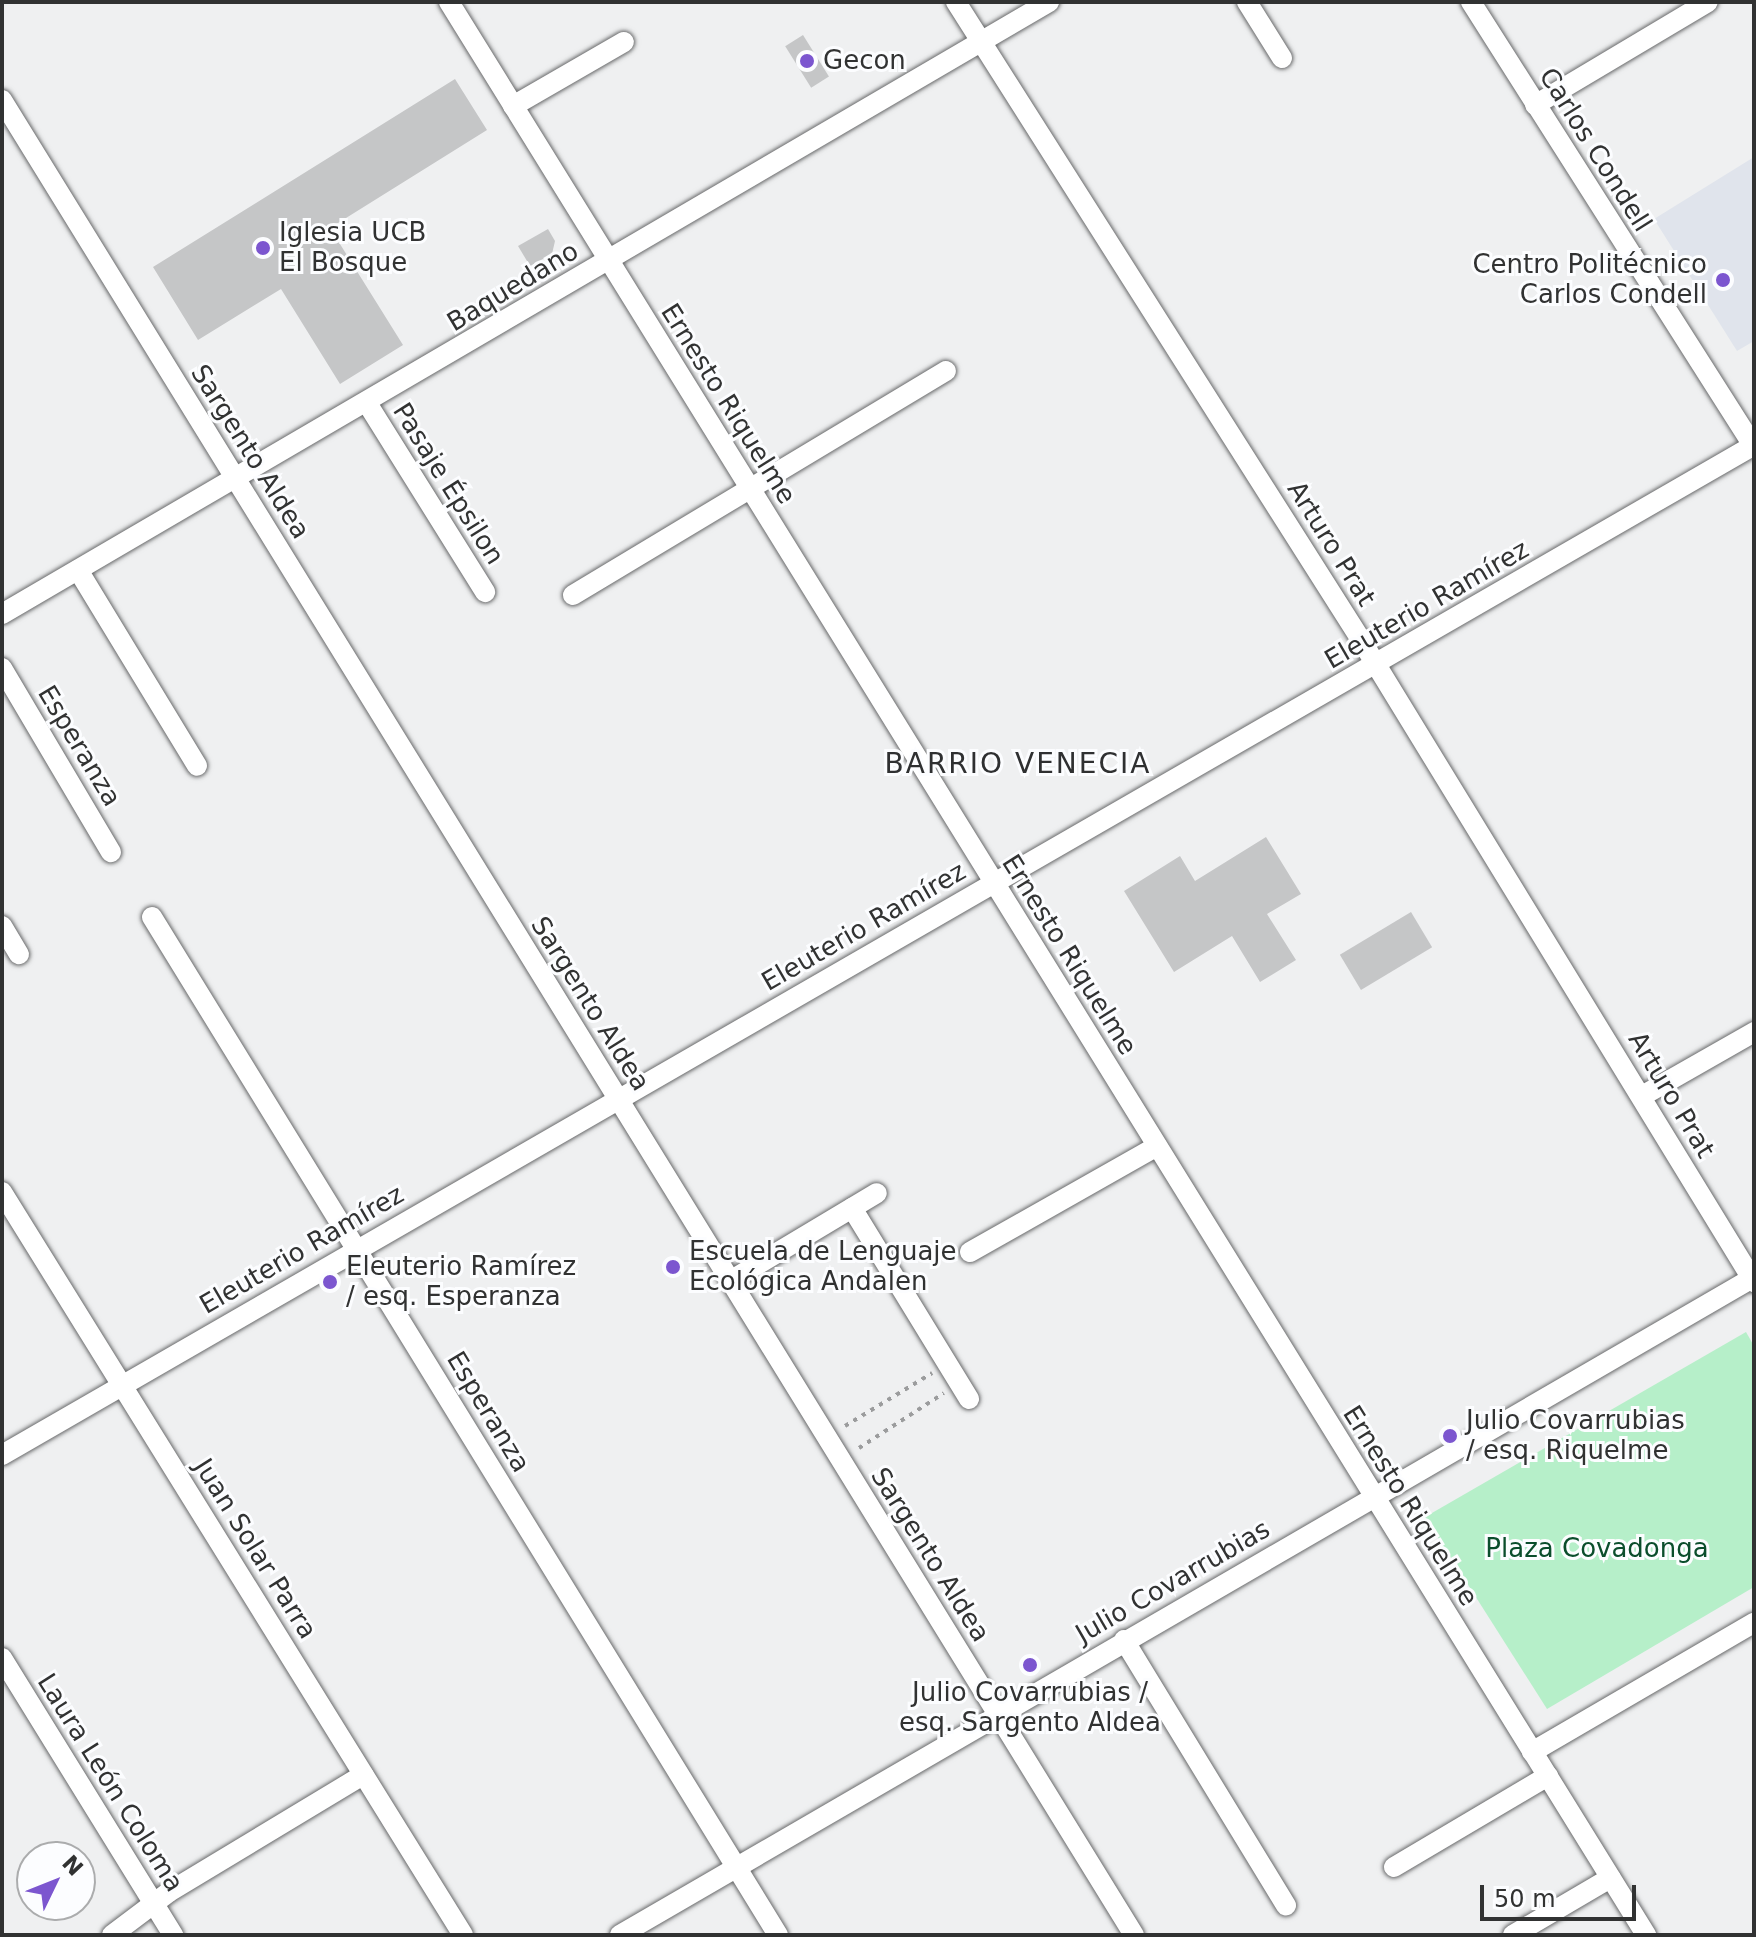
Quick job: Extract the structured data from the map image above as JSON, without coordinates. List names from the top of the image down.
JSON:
{
  "streets": {
    "street": [
      "Carlos Condell",
      "Baquedano",
      "Ernesto Riquelme",
      "Sargento Aldea",
      "Pasaje Épsilon",
      "Arturo Prat",
      "Eleuterio Ramírez",
      "Esperanza",
      "Juan Solar Parra",
      "Julio Covarrubias",
      "Laura León Coloma"
    ]
  },
  "crossings": [
    ["Carlos Condell", "Eleuterio Ramírez"],
    ["Baquedano", "Ernesto Riquelme"],
    ["Baquedano", "Sargento Aldea"],
    ["Baquedano", "Pasaje Épsilon"],
    ["Baquedano", "Arturo Prat"],
    ["Ernesto Riquelme", "Eleuterio Ramírez"],
    ["Ernesto Riquelme", "Julio Covarrubias"],
    ["Sargento Aldea", "Eleuterio Ramírez"],
    ["Sargento Aldea", "Julio Covarrubias"],
    ["Arturo Prat", "Eleuterio Ramírez"],
    ["Arturo Prat", "Julio Covarrubias"],
    ["Eleuterio Ramírez", "Esperanza"],
    ["Eleuterio Ramírez", "Juan Solar Parra"],
    ["Esperanza", "Julio Covarrubias"]
  ],
  "districts": ["BARRIO VENECIA"],
  "parks": ["Plaza Covadonga"],
  "places": [
    "Gecon",
    "Iglesia UCB El Bosque",
    "Centro Politécnico Carlos Condell",
    "Escuela de Lenguaje Ecológica Andalen",
    "Eleuterio Ramírez / esq. Esperanza",
    "Julio Covarrubias / esq. Riquelme",
    "Julio Covarrubias / esq. Sargento Aldea"
  ],
  "scale_bar": "50 m",
  "north": "top right"
}
